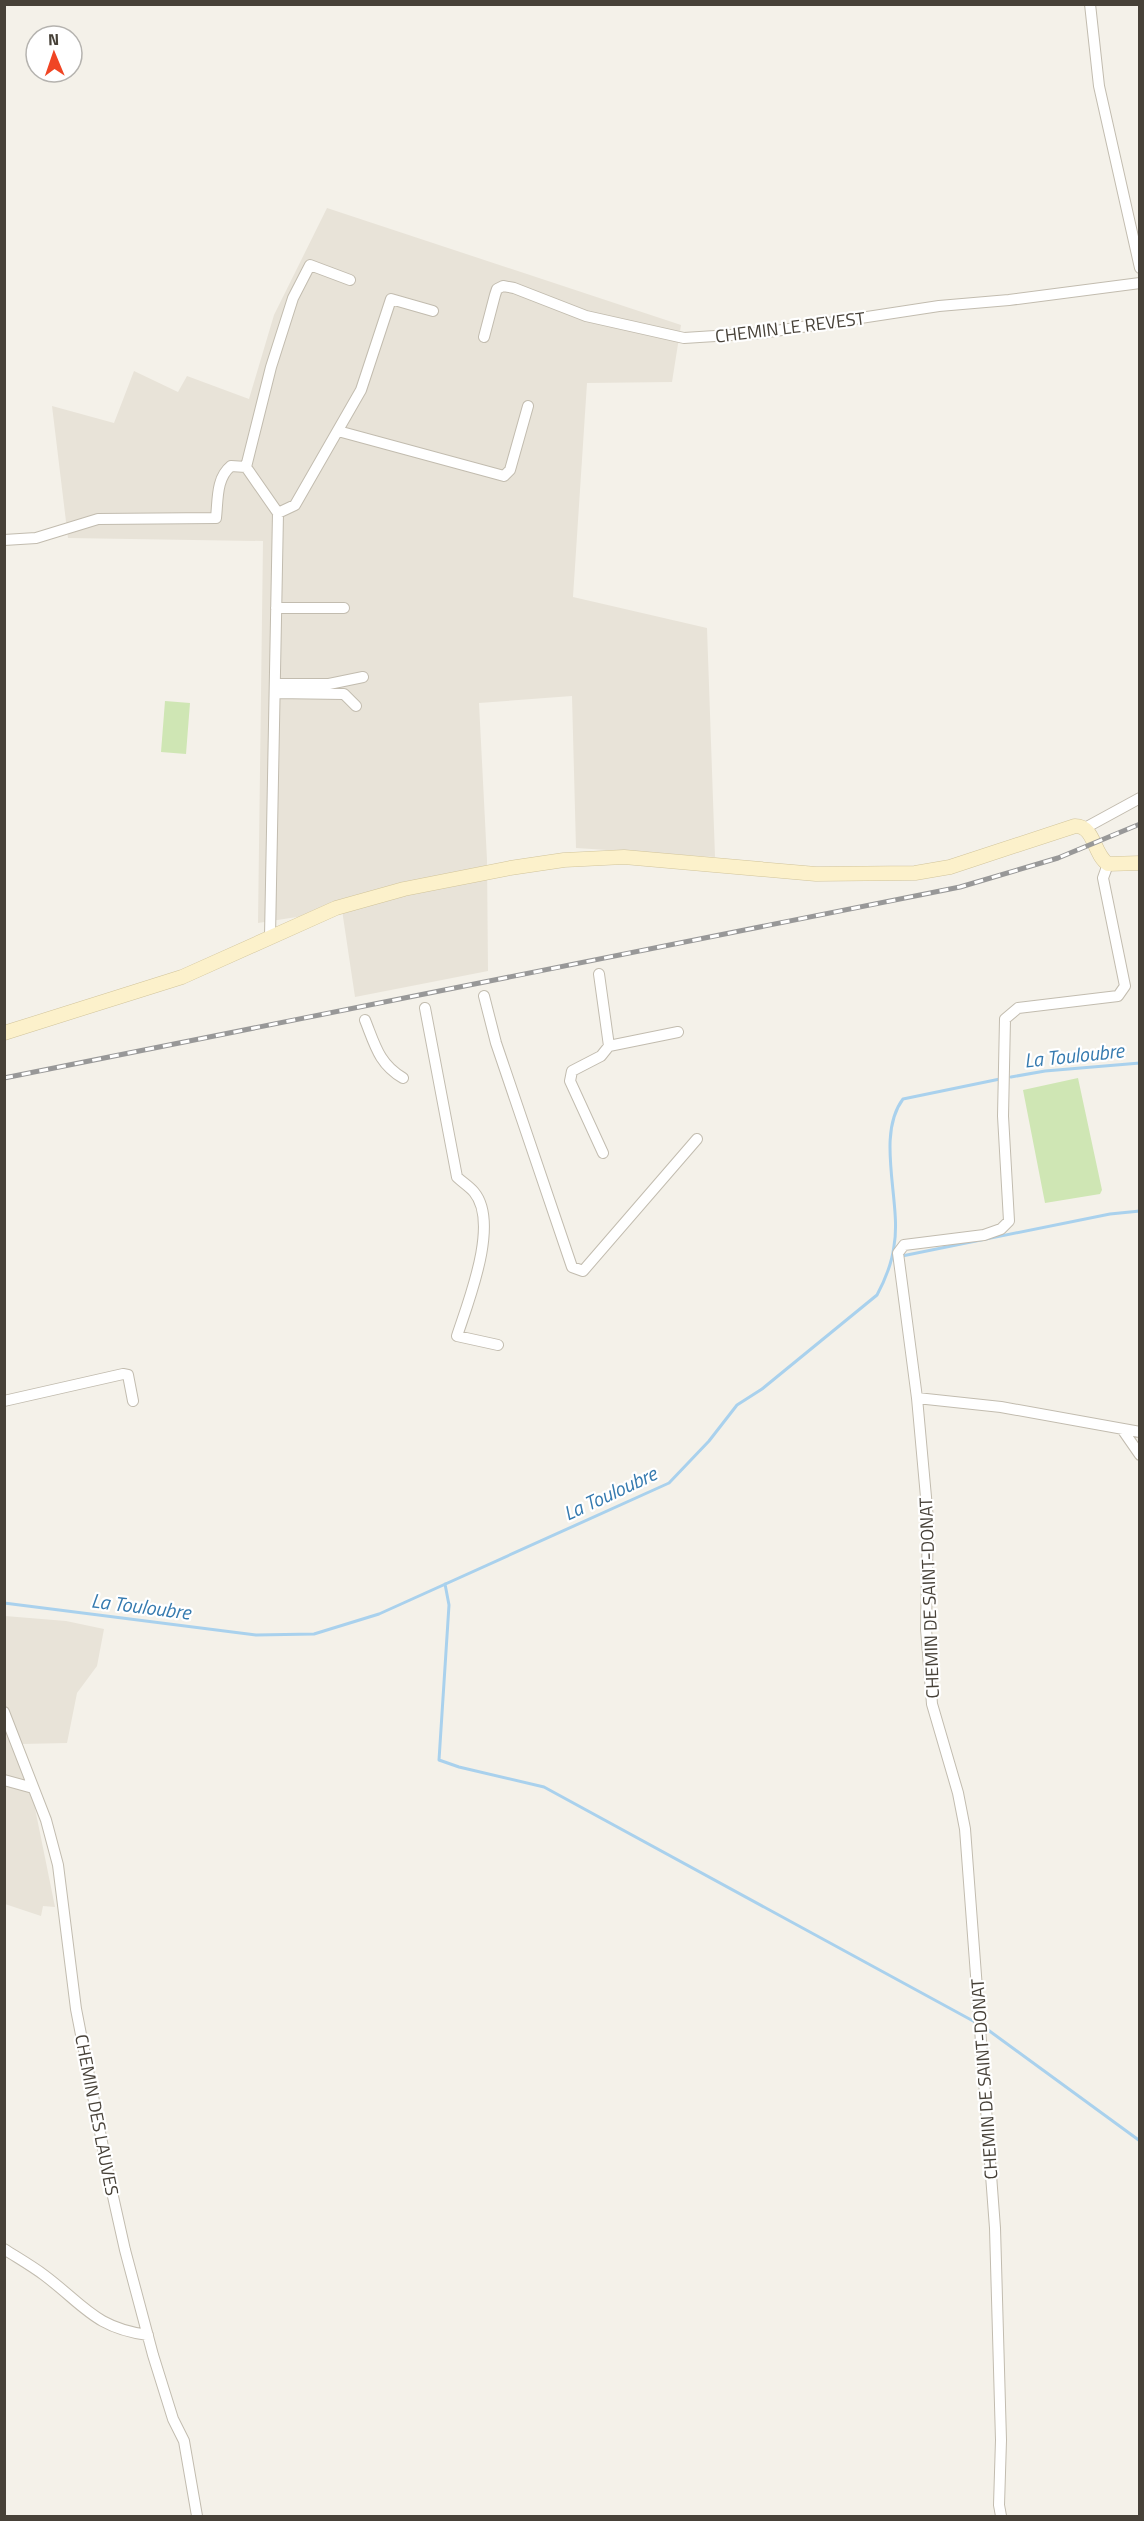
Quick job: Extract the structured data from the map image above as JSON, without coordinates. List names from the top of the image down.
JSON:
{
  "streets": {
    "street": ["CHEMIN LE REVEST", "CHEMIN DE SAINT-DONAT", "CHEMIN DES LAUVES"]
  },
  "water": ["La Touloubre"],
  "north": "top"
}
